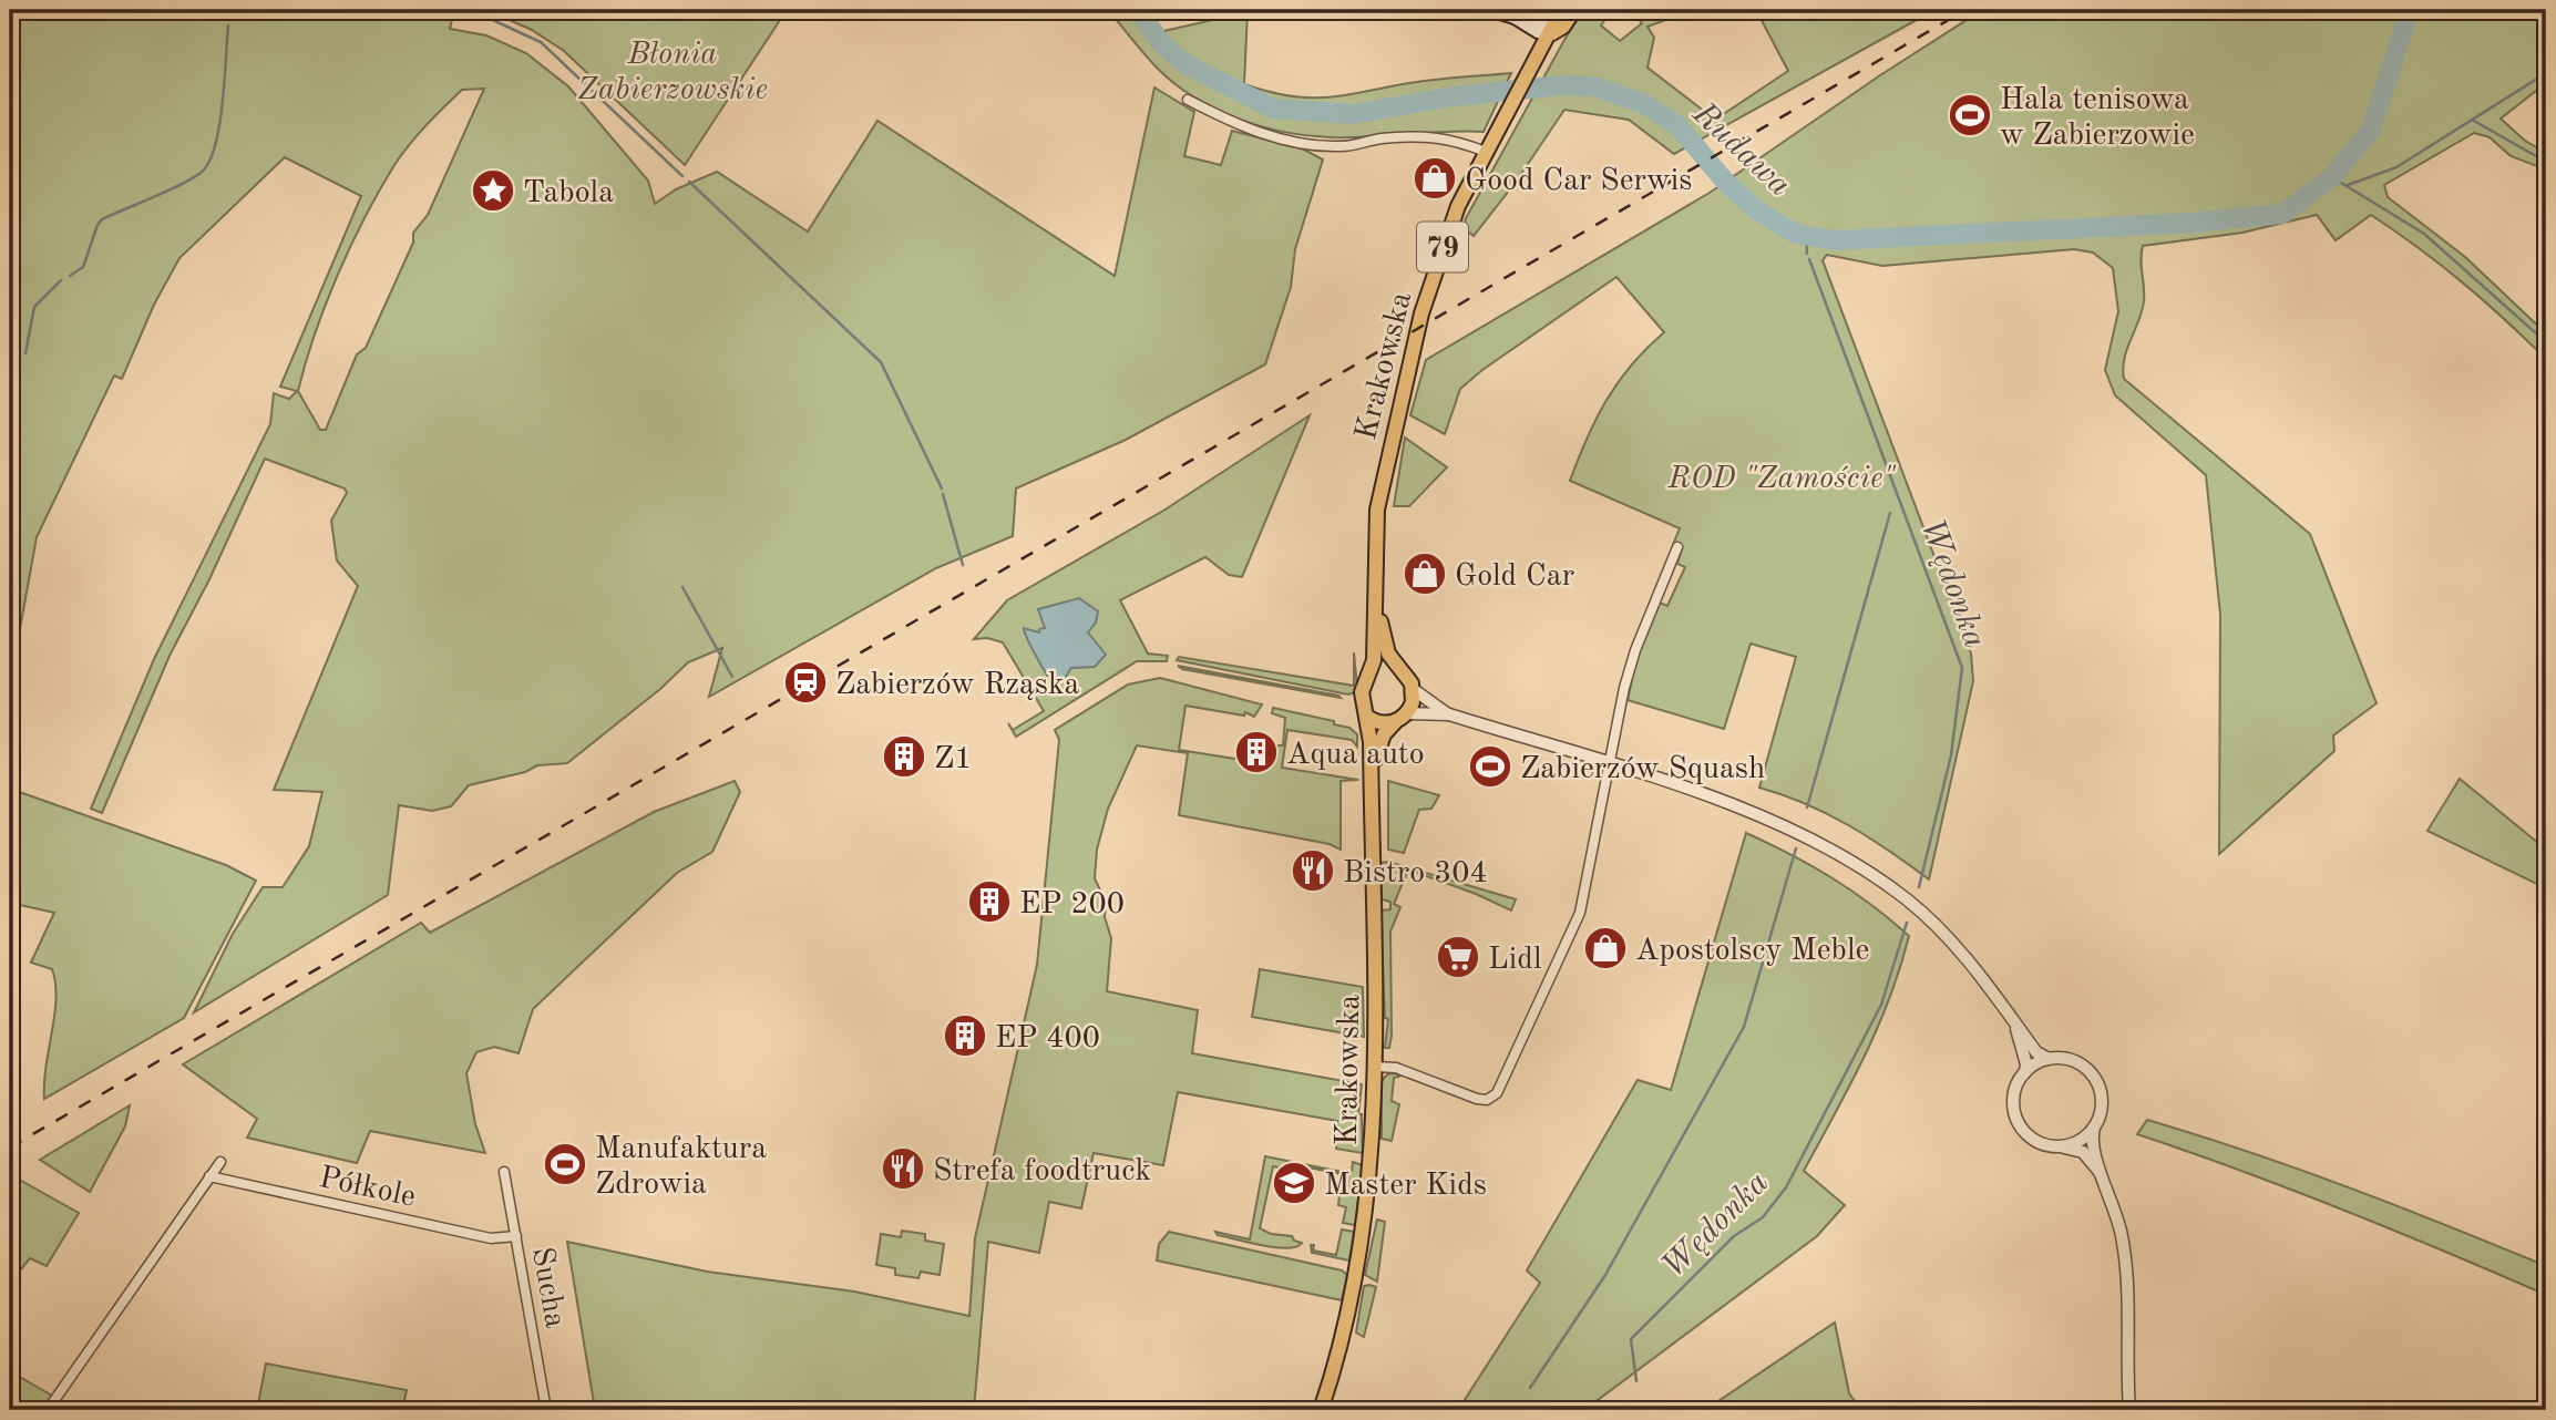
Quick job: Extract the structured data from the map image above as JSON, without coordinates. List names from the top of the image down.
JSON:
{
  "streets": {
    "main road": ["79", "Krakowska"],
    "street": ["Półkole", "Sucha"]
  },
  "crossings": [
    ["Półkole", "Sucha"]
  ],
  "water": ["Rudawa", "Wędonka"],
  "parks": ["Błonia Zabierzowskie", "ROD \"Zamoście\""],
  "places": {
    "sports": ["Hala tenisowa w Zabierzowie", "Zabierzów Squash", "Manufaktura Zdrowia"],
    "shop": ["Good Car Serwis", "Gold Car", "Apostolscy Meble"],
    "place": ["Tabola"],
    "station": ["Zabierzów Rząska"],
    "building": [
      "Aqua auto",
      "Z1",
      "EP 200",
      "EP 400"
    ],
    "restaurant": ["Bistro 304", "Strefa foodtruck"],
    "supermarket": ["Lidl"],
    "school or university": ["Master Kids"]
  }
}
